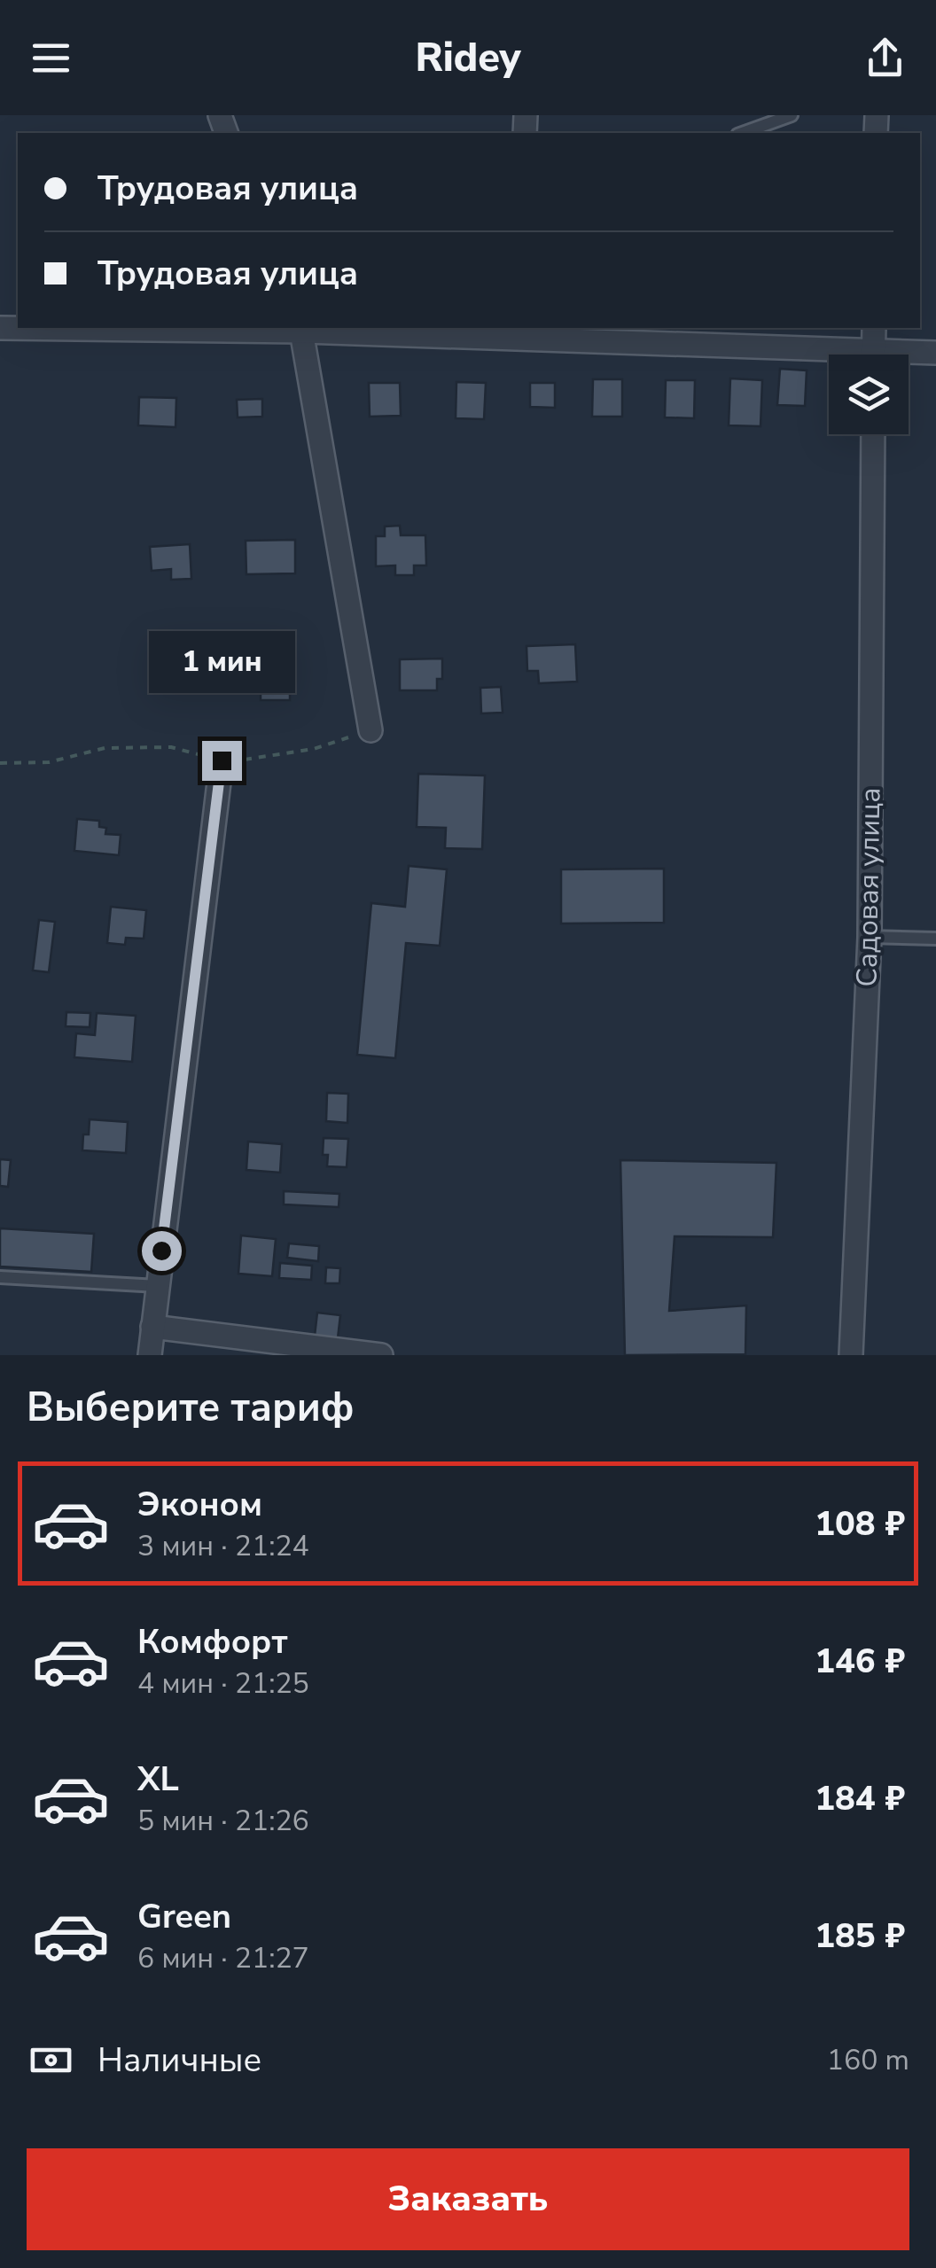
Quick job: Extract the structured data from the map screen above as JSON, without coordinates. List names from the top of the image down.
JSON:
{
  "streets": {
    "street": ["Садовая улица"]
  },
  "page": {
    "header": "Ridey",
    "banner": ["Трудовая улица", "Трудовая улица"],
    "bubble": "1 мин",
    "heading": "Выберите тариф",
    "list": [
      {
        "name": "Эконом",
        "note": "3 мин · 21:24",
        "value": "108 ₽"
      },
      {
        "name": "Комфорт",
        "note": "4 мин · 21:25",
        "value": "146 ₽"
      },
      {
        "name": "XL",
        "note": "5 мин · 21:26",
        "value": "184 ₽"
      },
      {
        "name": "Green",
        "note": "6 мин · 21:27",
        "value": "185 ₽"
      }
    ],
    "pay": ["Наличные", "160 m"],
    "buttons": "Заказать"
  }
}
